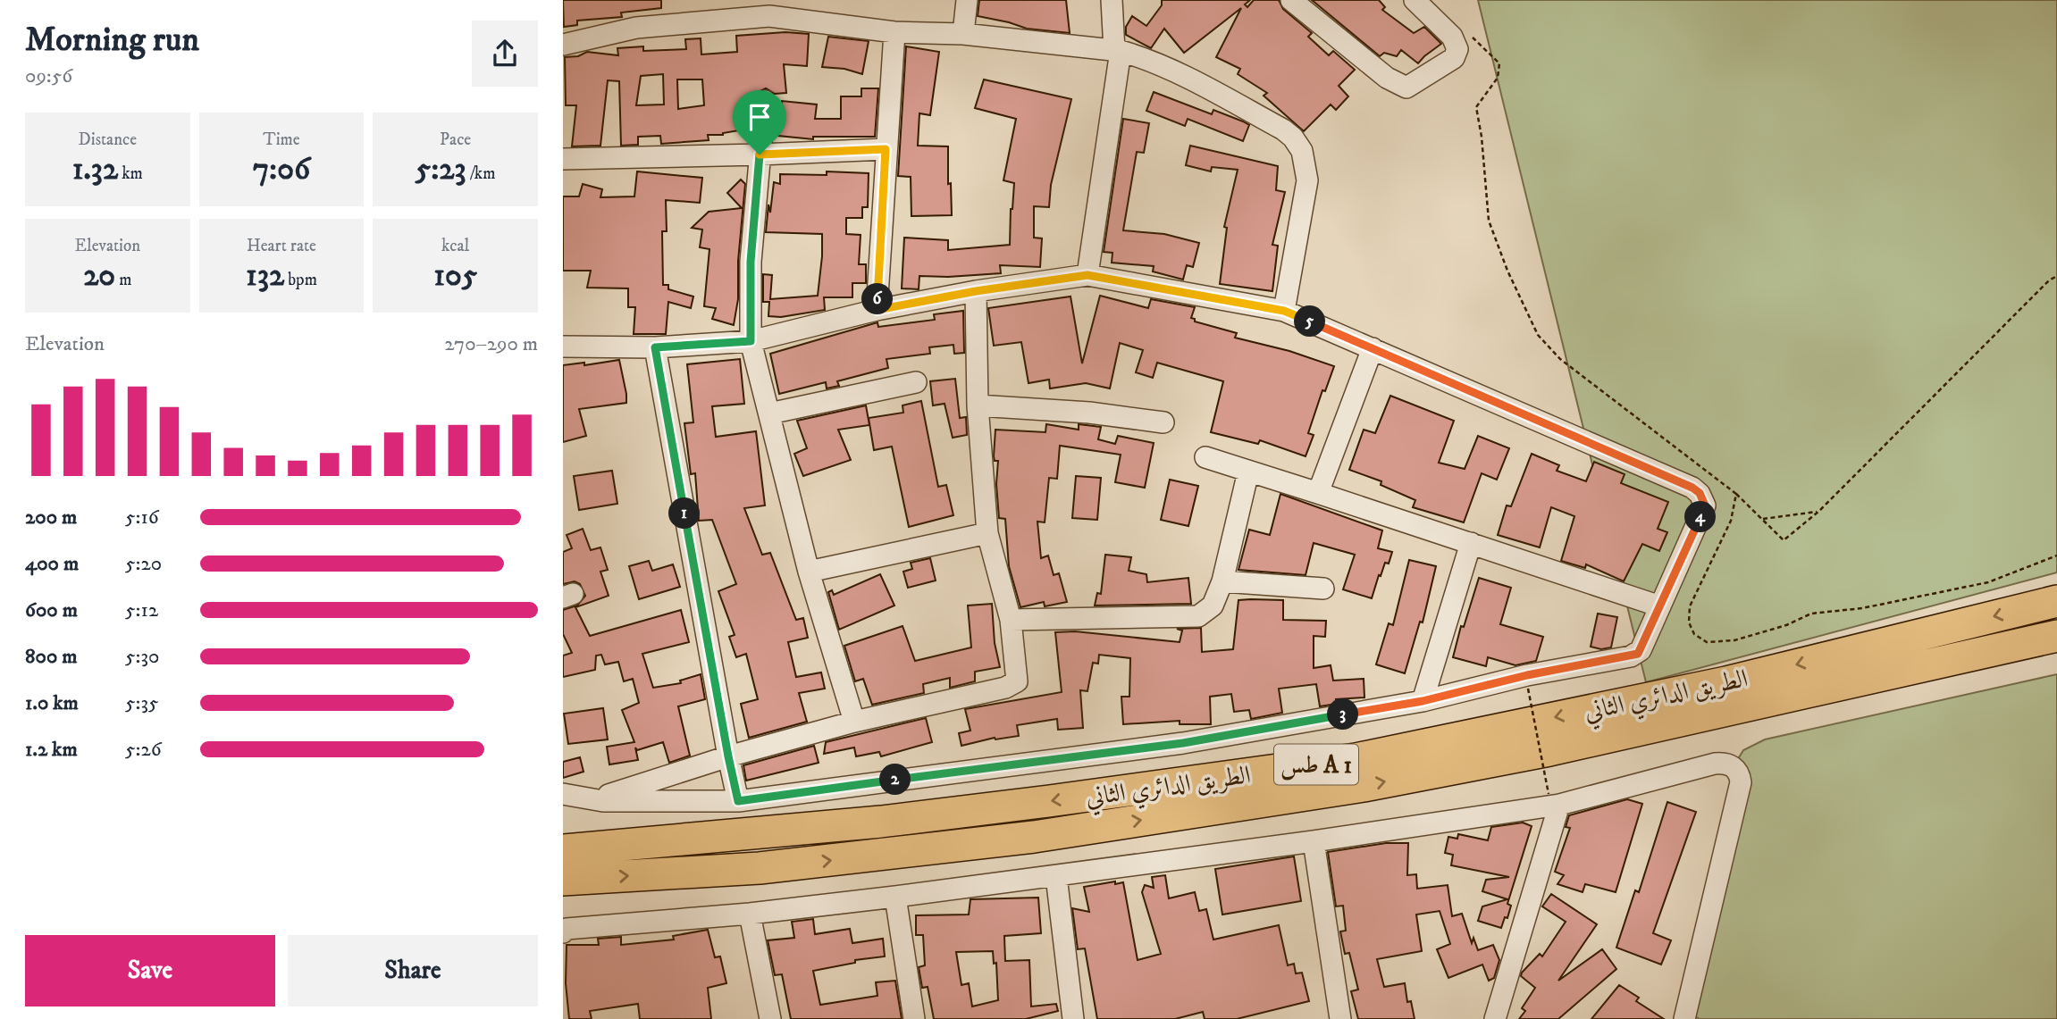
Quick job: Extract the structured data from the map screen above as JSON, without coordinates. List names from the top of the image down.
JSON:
{
  "streets": {
    "highway": ["الطريق الدائري الثاني", "طس A 1"]
  },
  "page": {
    "heading": ["Morning run", "09:56"],
    "stats": [
      ["Distance", "1.32 km"],
      ["Time", "7:06"],
      ["Pace", "5:23 /km"],
      ["Elevation", "20 m"],
      ["Heart rate", "132 bpm"],
      ["kcal", "105"]
    ],
    "pins": [
      "6",
      "5",
      "1",
      "4",
      "3",
      "2"
    ],
    "chart": ["Elevation", "270–290 m"],
    "list": [
      {
        "name": "200 m",
        "note": "5:16"
      },
      {
        "name": "400 m",
        "note": "5:20"
      },
      {
        "name": "600 m",
        "note": "5:12"
      },
      {
        "name": "800 m",
        "note": "5:30"
      },
      {
        "name": "1.0 km",
        "note": "5:35"
      },
      {
        "name": "1.2 km",
        "note": "5:26"
      }
    ],
    "buttons": ["Save", "Share"]
  }
}
